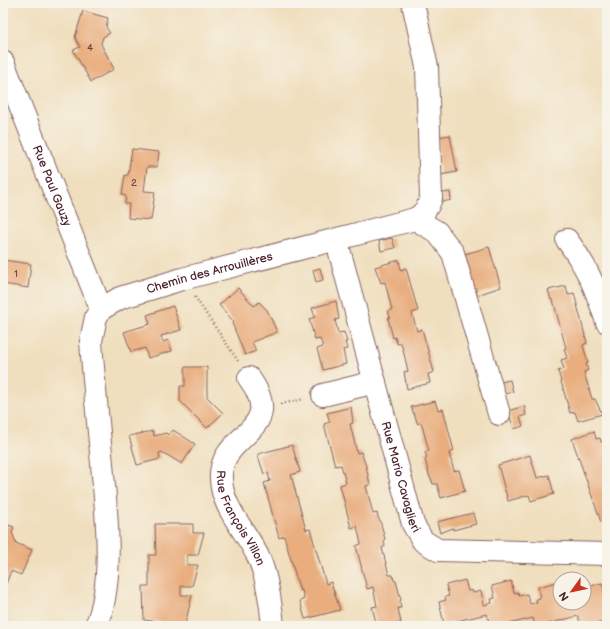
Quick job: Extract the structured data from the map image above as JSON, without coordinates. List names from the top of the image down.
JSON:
{
  "streets": {
    "street": [
      "Rue Paul Gauzy",
      "Chemin des Arrouillères",
      "Rue Mario Cavaglieri",
      "Rue François Villon"
    ]
  },
  "crossings": [
    ["Rue Paul Gauzy", "Chemin des Arrouillères"]
  ],
  "house_numbers": ["4", "2", "1"],
  "north": "bottom left"
}
